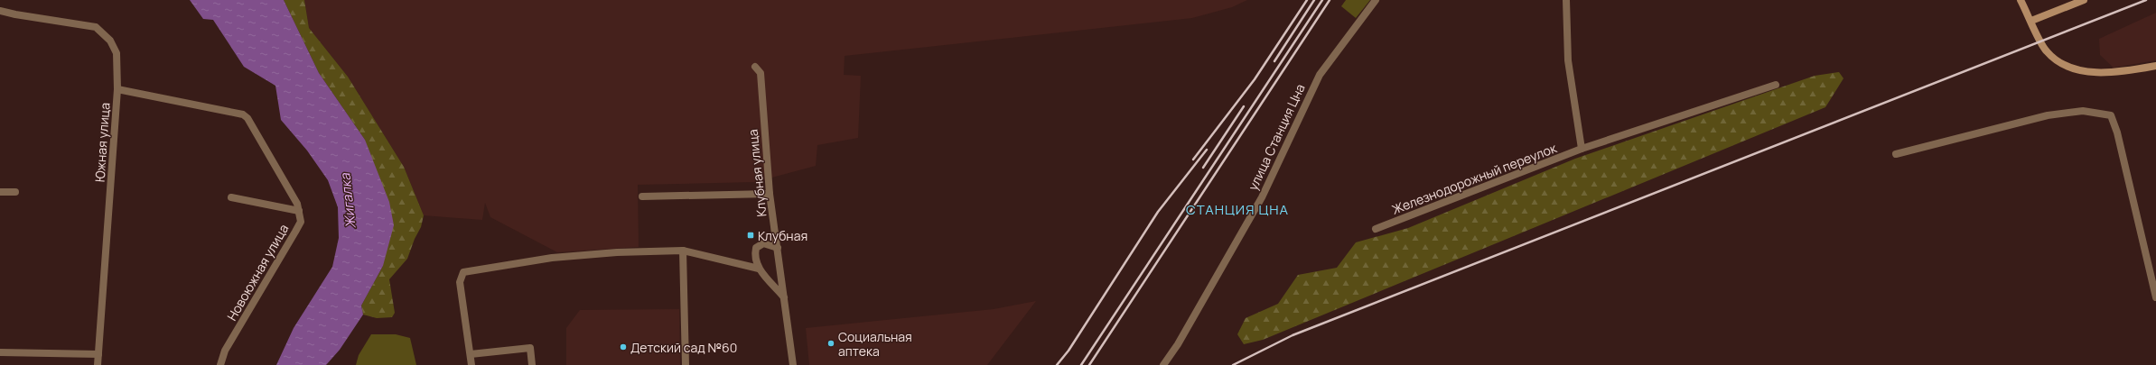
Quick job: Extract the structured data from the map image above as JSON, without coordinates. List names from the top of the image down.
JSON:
{
  "streets": {
    "street": [
      "улица Станция Цна",
      "Южная улица",
      "Клубная улица",
      "Железнодорожный переулок",
      "Новоюжная улица"
    ]
  },
  "districts": ["СТАНЦИЯ ЦНА"],
  "water": ["Жигалка"],
  "places": {
    "transit": ["Клубная"],
    "other": ["Социальная аптека", "Детский сад №60"]
  }
}
